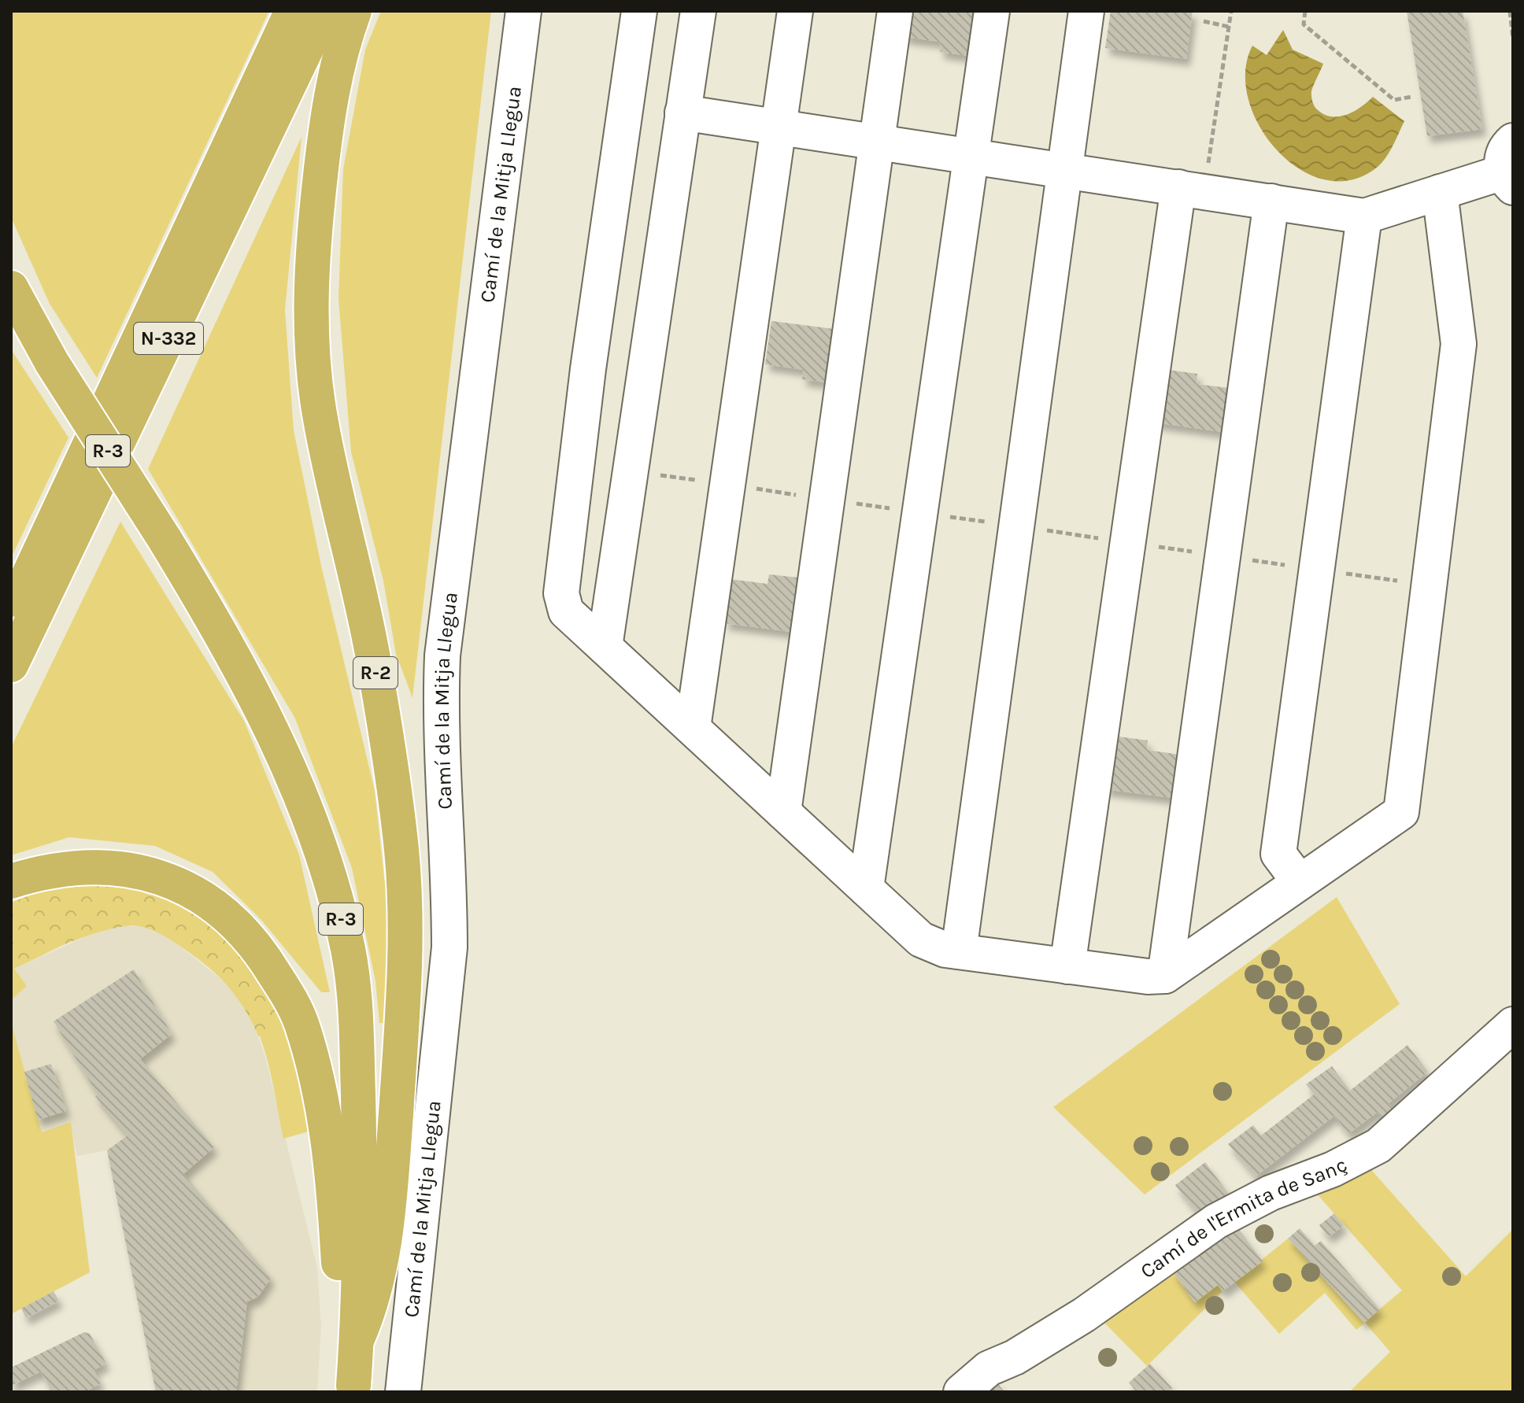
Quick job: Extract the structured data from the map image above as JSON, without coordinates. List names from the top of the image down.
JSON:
{
  "streets": {
    "highway": ["N-332", "R-3", "R-2"],
    "street": ["Camí de la Mitja Llegua", "Camí de l'Ermita de Sanç"]
  },
  "crossings": [
    ["R-3", "R-2"]
  ]
}
